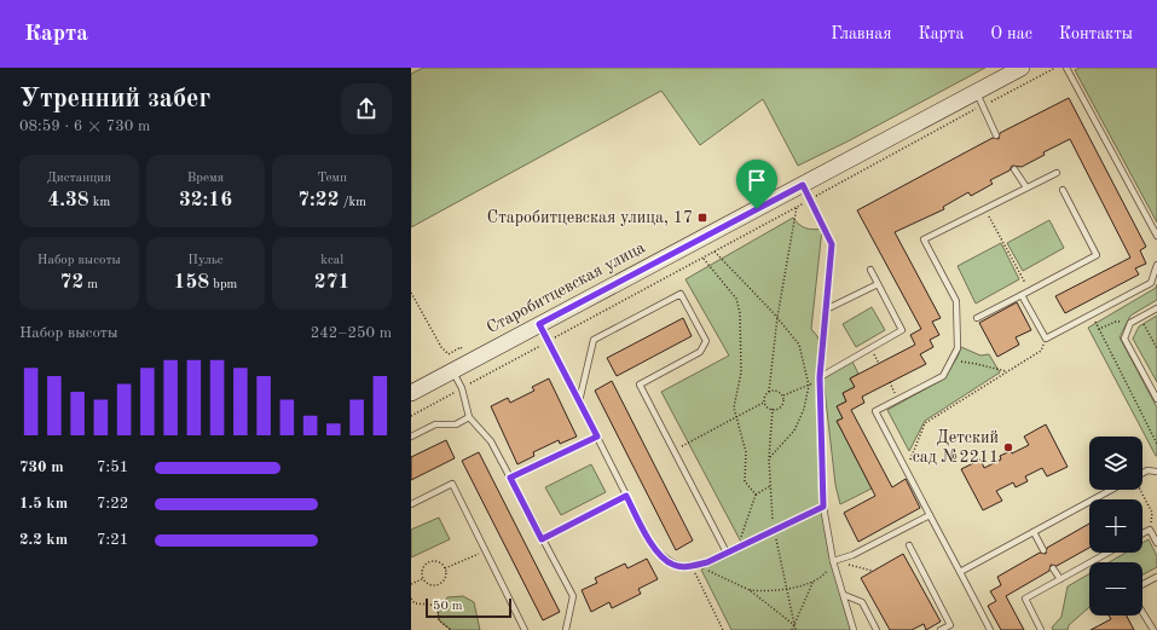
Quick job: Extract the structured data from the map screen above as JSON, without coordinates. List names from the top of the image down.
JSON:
{
  "streets": {
    "street": ["Старобитцевская улица"]
  },
  "places": {
    "transit": ["Старобитцевская улица, 17"],
    "other": ["Детский сад №2211"]
  },
  "scale_bar": "50 m",
  "page": {
    "header": "Карта",
    "nav": [
      "Главная",
      "Карта",
      "О нас",
      "Контакты"
    ],
    "heading": ["Утренний забег", "08:59 · 6 × 730 m"],
    "stats": [
      ["Дистанция", "4.38 km"],
      ["Время", "32:16"],
      ["Темп", "7:22 /km"],
      ["Набор высоты", "72 m"],
      ["Пульс", "158 bpm"],
      ["kcal", "271"]
    ],
    "chart": ["Набор высоты", "242–250 m"],
    "map_buttons": ["+", "−"],
    "list": [
      {
        "name": "730 m",
        "note": "7:51"
      },
      {
        "name": "1.5 km",
        "note": "7:22"
      },
      {
        "name": "2.2 km",
        "note": "7:21"
      }
    ],
    "scale": "50 m"
  }
}
